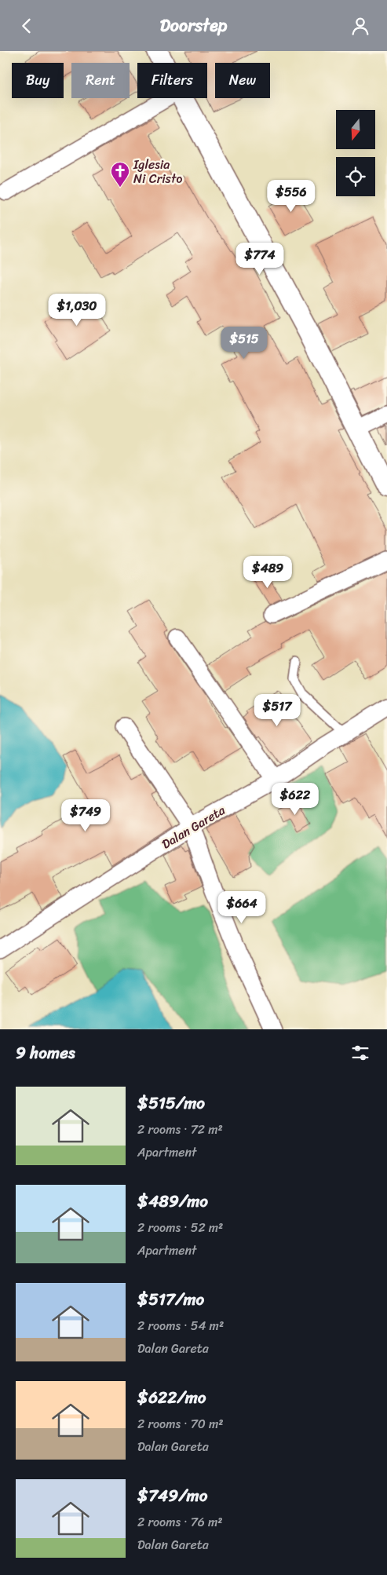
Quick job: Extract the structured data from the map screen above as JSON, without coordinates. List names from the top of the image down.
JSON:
{
  "streets": {
    "street": ["Dalan Gareta"]
  },
  "places": {
    "church": ["Iglesia Ni Cristo"]
  },
  "north": "bottom",
  "page": {
    "header": "Doorstep",
    "chip": [
      "Buy",
      "Rent",
      "Filters",
      "New"
    ],
    "price": [
      "$556",
      "$774",
      "$1,030",
      "$515",
      "$489",
      "$517",
      "$622",
      "$749",
      "$664"
    ],
    "heading": "9 homes",
    "list": [
      {
        "name": "$515/mo",
        "note": "2 rooms · 72 m² · Apartment"
      },
      {
        "name": "$489/mo",
        "note": "2 rooms · 52 m² · Apartment"
      },
      {
        "name": "$517/mo",
        "note": "2 rooms · 54 m² · Dalan Gareta"
      },
      {
        "name": "$622/mo",
        "note": "2 rooms · 70 m² · Dalan Gareta"
      },
      {
        "name": "$749/mo",
        "note": "2 rooms · 76 m² · Dalan Gareta"
      }
    ]
  }
}
